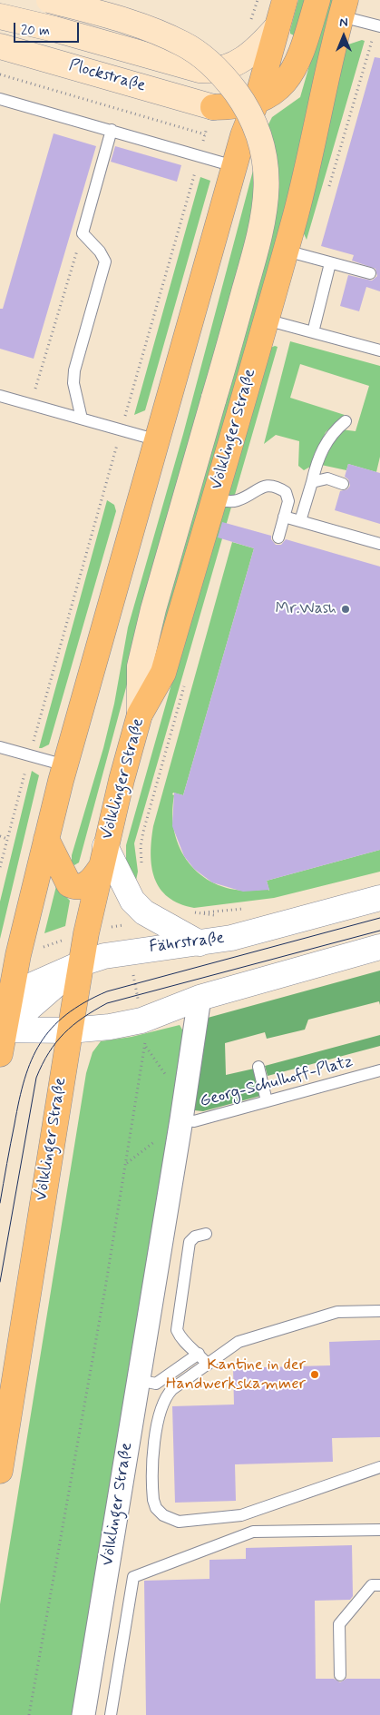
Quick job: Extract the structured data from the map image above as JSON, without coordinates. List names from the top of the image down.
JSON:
{
  "streets": {
    "main road": ["Plockstraße", "Völklinger Straße"],
    "street": ["Fährstraße"],
    "lane": ["Georg-Schulhoff-Platz"]
  },
  "crossings": [
    ["Völklinger Straße", "Fährstraße"],
    ["Völklinger Straße", "Georg-Schulhoff-Platz"]
  ],
  "places": ["Mr.Wash", "Kantine in der Handwerkskammer"],
  "scale_bar": "20 m",
  "north": "top"
}
